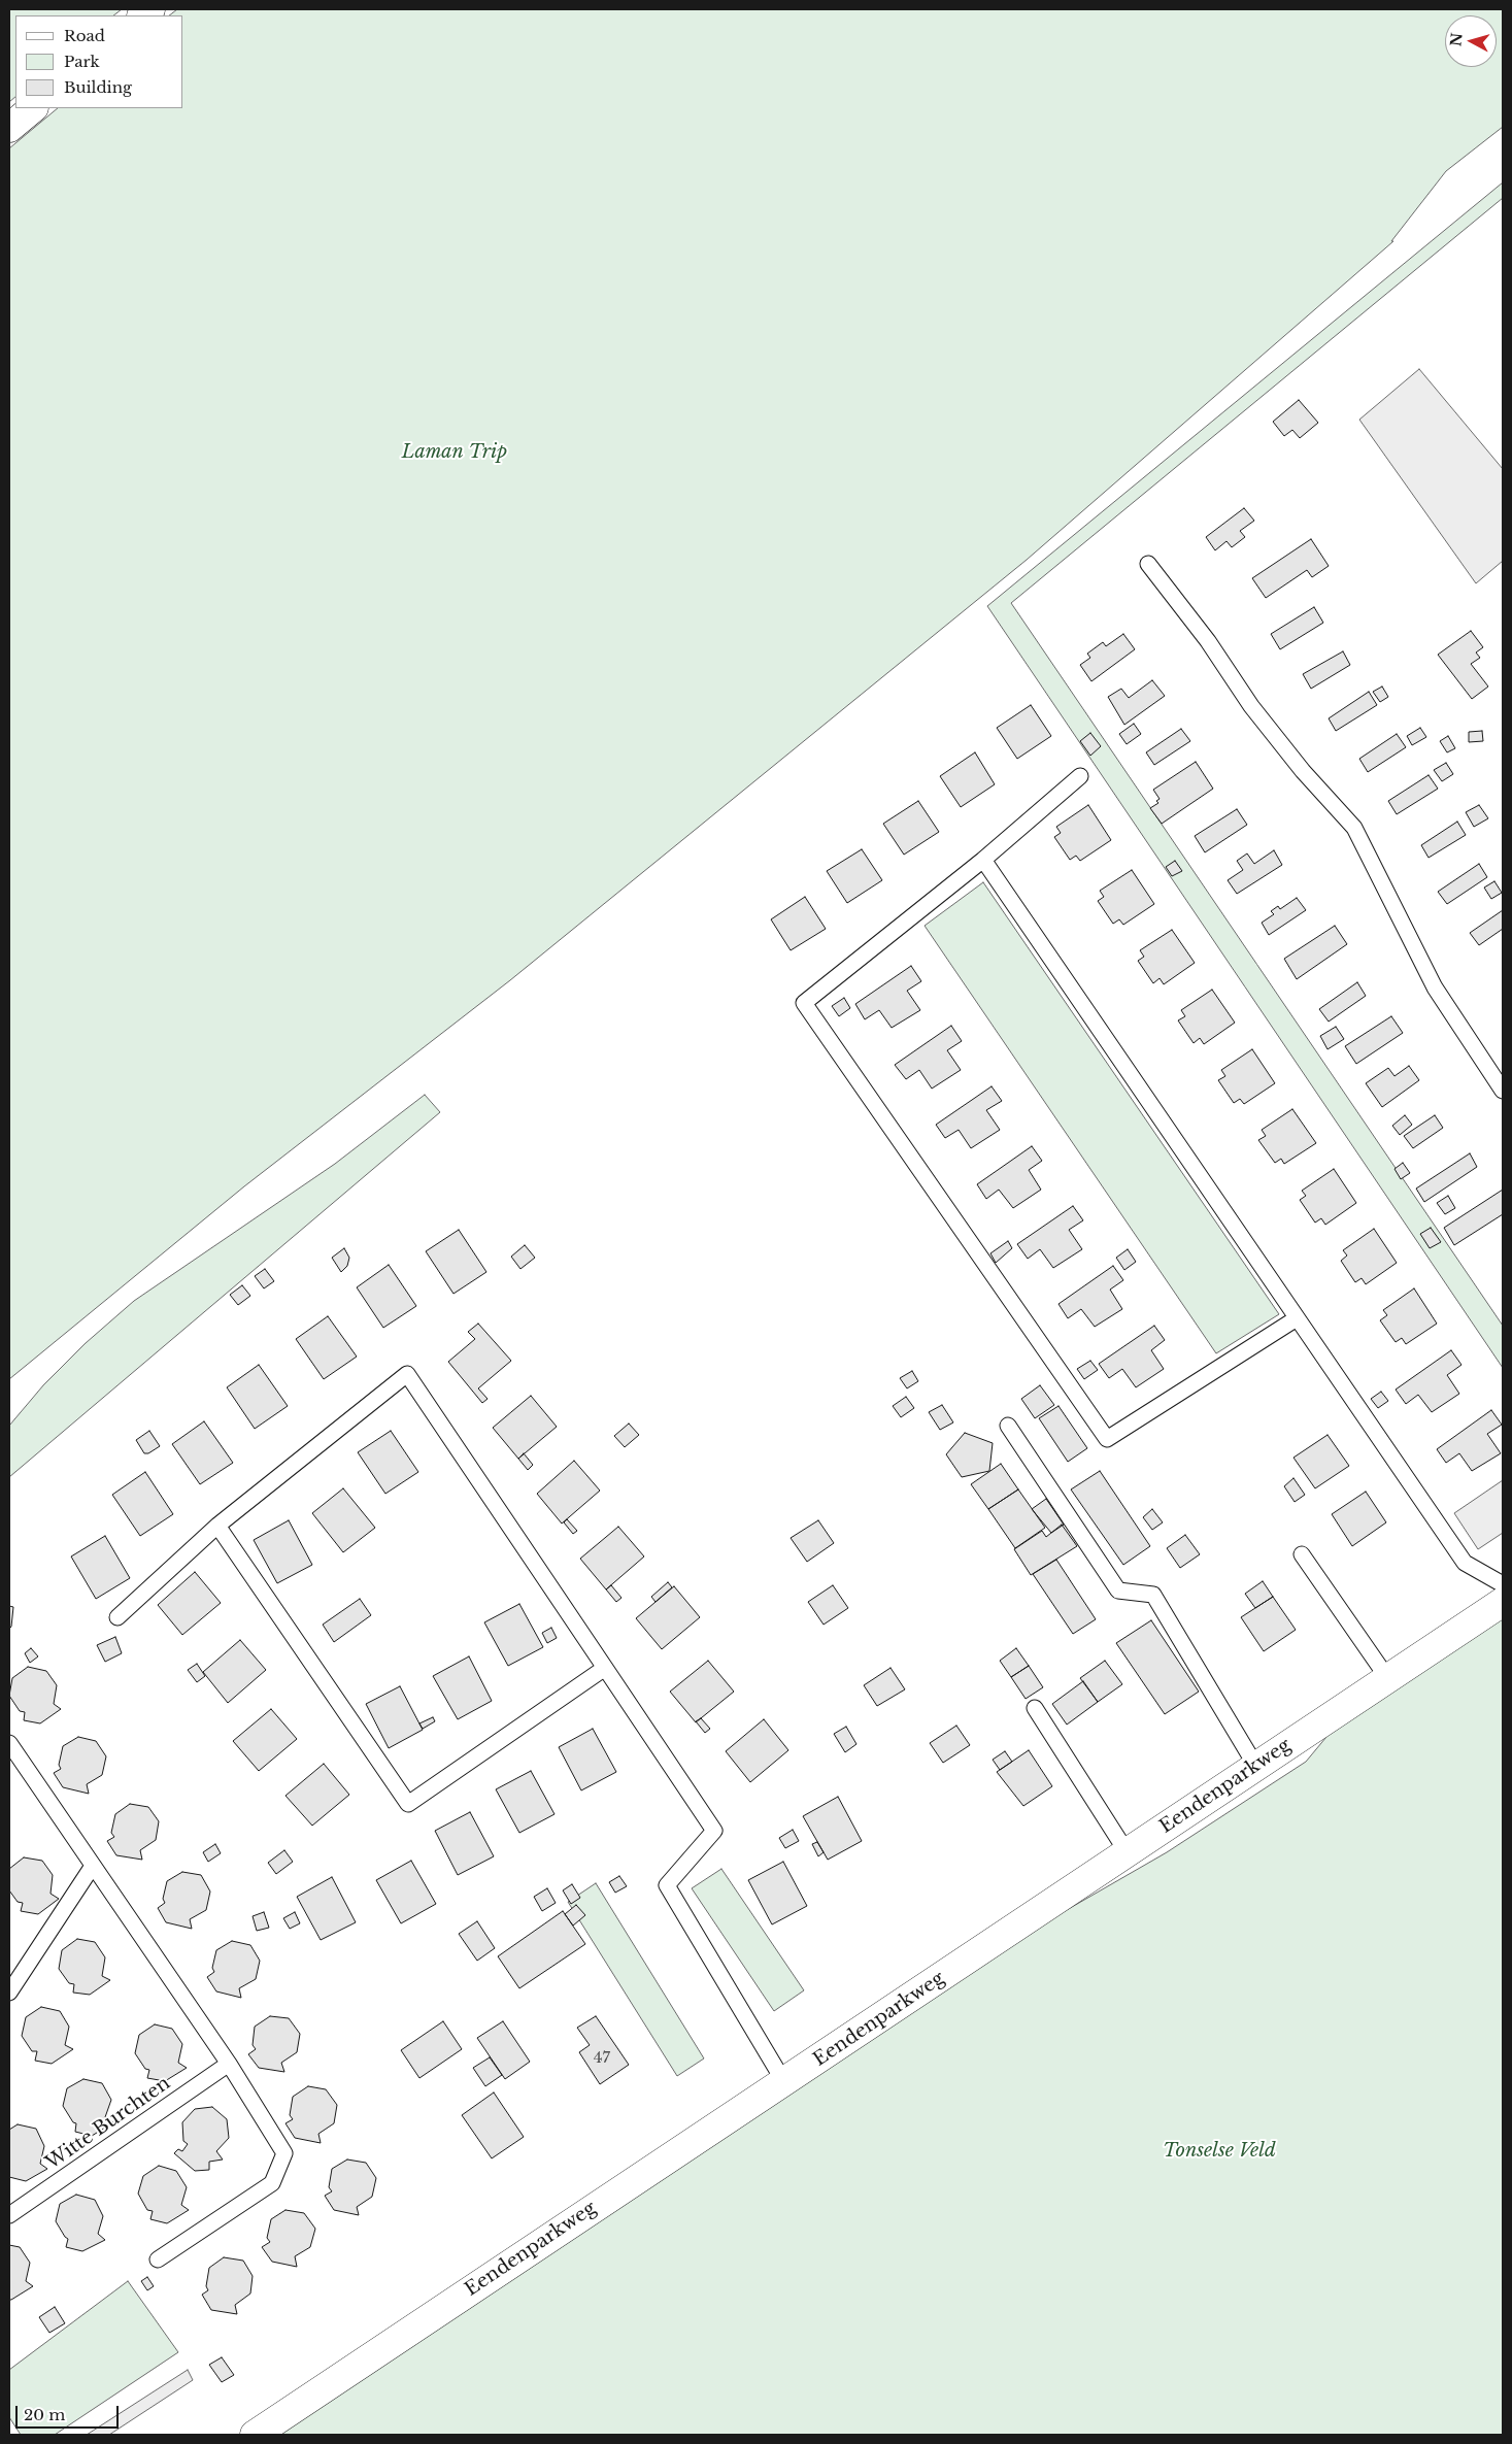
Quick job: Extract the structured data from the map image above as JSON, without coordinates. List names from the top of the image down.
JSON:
{
  "streets": {
    "street": ["Eendenparkweg"],
    "lane": ["Witte Burchten"]
  },
  "parks": ["Laman Trip", "Tonselse Veld"],
  "house_numbers": ["47"],
  "legend": ["Road", "Park", "Building"],
  "scale_bar": "20 m",
  "north": "left"
}
